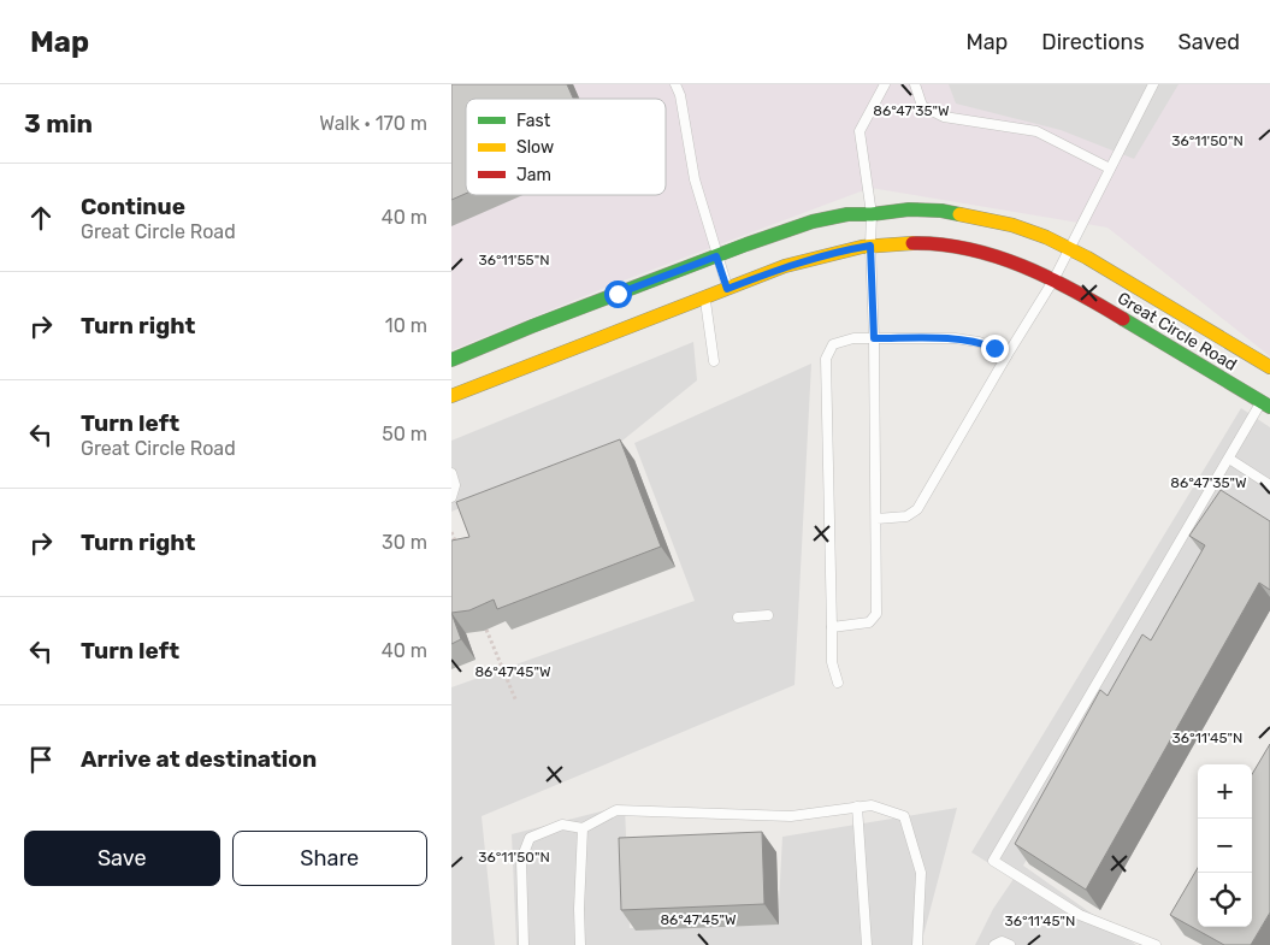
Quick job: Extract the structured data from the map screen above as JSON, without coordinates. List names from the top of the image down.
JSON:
{
  "streets": {
    "street": ["Great Circle Road"]
  },
  "legend": ["Fast", "Slow", "Jam"],
  "page": {
    "header": "Map",
    "nav": ["Map", "Directions", "Saved"],
    "heading": ["3 min", "Walk · 170 m"],
    "list": [
      ["Continue", "Great Circle Road", "40 m"],
      ["Turn right", "10 m"],
      ["Turn left", "Great Circle Road", "50 m"],
      ["Turn right", "30 m"],
      ["Turn left", "40 m"],
      "Arrive at destination"
    ],
    "map_buttons": ["+", "−"],
    "buttons": ["Save", "Share"]
  },
  "coordinates": [
    "86°47'35\"W",
    "36°11'50\"N",
    "36°11'55\"N",
    "86°47'45\"W",
    "36°11'45\"N"
  ]
}
